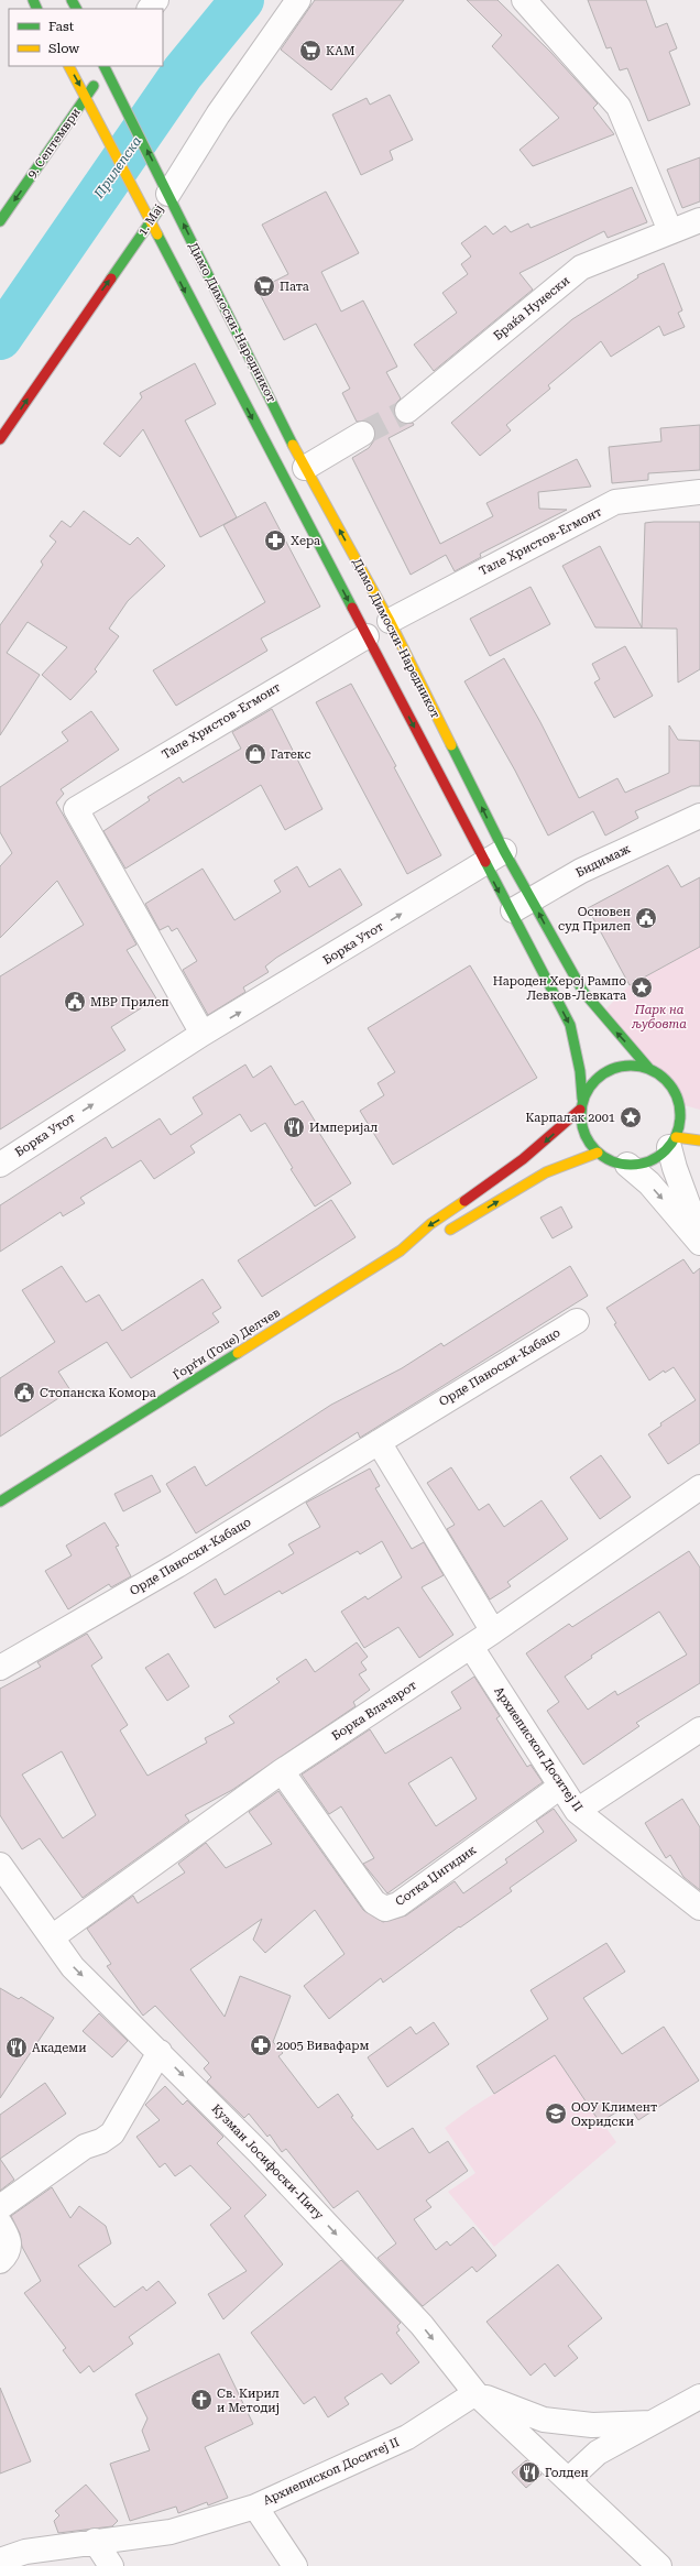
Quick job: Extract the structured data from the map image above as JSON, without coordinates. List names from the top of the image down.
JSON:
{
  "streets": {
    "street": [
      "9. Септември",
      "1. Мај",
      "Браќа Нунески",
      "Димо Димоски-Наредникот",
      "Тале Христов-Егмонт",
      "Бидимаж",
      "Борка Утот",
      "Ѓорѓи (Гоце) Делчев",
      "Орде Паноски-Кабацо",
      "Борка Влачарот",
      "Архиепископ Доситеј II",
      "Сотка Џигидик",
      "Кузман Јосифоски-Питу"
    ]
  },
  "crossings": [
    ["9. Септември", "Димо Димоски-Наредникот"],
    ["1. Мај", "Димо Димоски-Наредникот"],
    ["Димо Димоски-Наредникот", "Тале Христов-Егмонт"],
    ["Димо Димоски-Наредникот", "Бидимаж"],
    ["Димо Димоски-Наредникот", "Борка Утот"],
    ["Димо Димоски-Наредникот", "Ѓорѓи (Гоце) Делчев"],
    ["Тале Христов-Егмонт", "Борка Утот"],
    ["Борка Влачарот", "Архиепископ Доситеј II"],
    ["Борка Влачарот", "Сотка Џигидик"],
    ["Борка Влачарот", "Кузман Јосифоски-Питу"],
    ["Архиепископ Доситеј II", "Сотка Џигидик"],
    ["Архиепископ Доситеј II", "Кузман Јосифоски-Питу"]
  ],
  "one_way": [
    "9. Септември",
    "1. Мај",
    "Борка Утот",
    "Кузман Јосифоски-Питу"
  ],
  "water": ["Прилепска"],
  "parks": ["Парк на љубовта"],
  "places": {
    "supermarket": ["КАМ", "Пата"],
    "pharmacy": ["Хера", "2005 Вивафарм"],
    "shop": ["Гатекс"],
    "public building": ["Основен суд Прилеп", "МВР Прилеп", "Стопанска Комора"],
    "place": ["Народен Херој Рампо Левков-Левката", "Карпалак 2001"],
    "restaurant": ["Империјал", "Академи", "Голден"],
    "school or university": ["ООУ Климент Охридски"],
    "church": ["Св. Кирил и Методиј"]
  },
  "legend": ["Fast", "Slow"]
}
